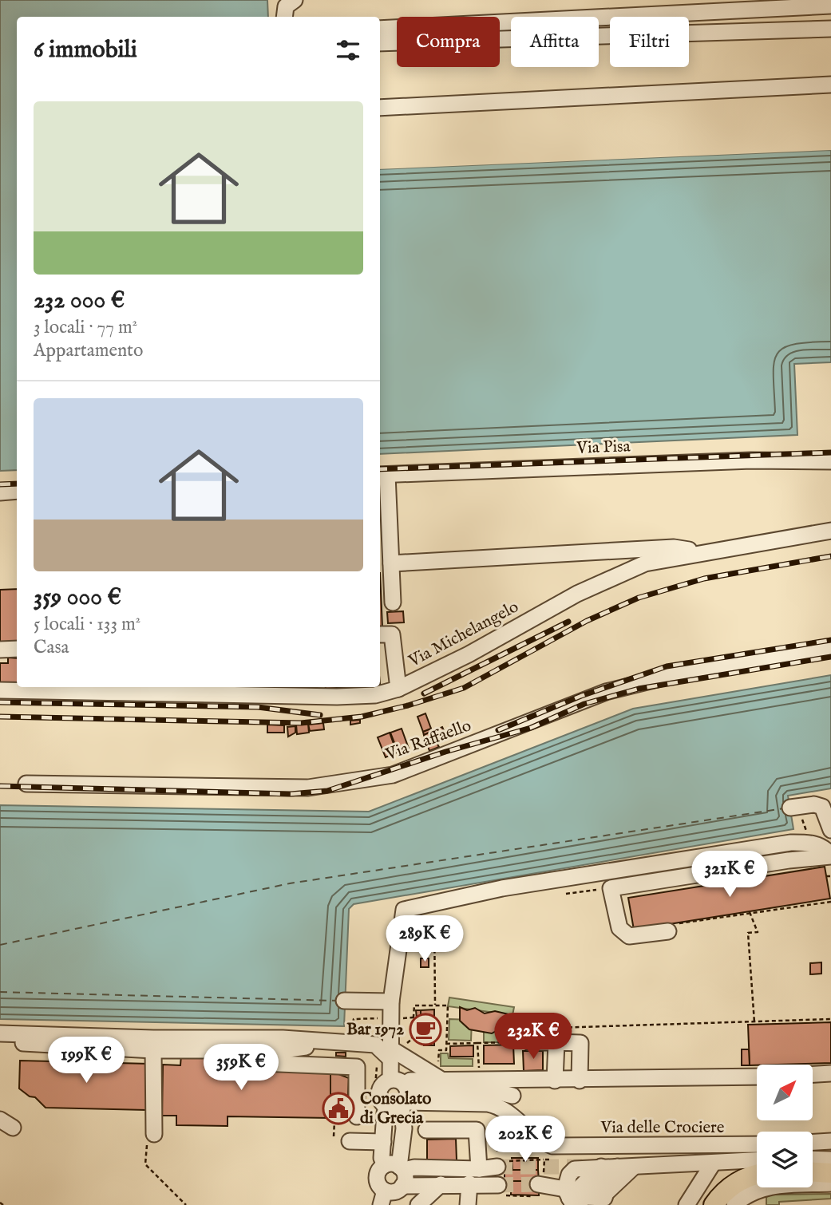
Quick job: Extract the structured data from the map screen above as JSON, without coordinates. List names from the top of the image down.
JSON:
{
  "streets": {
    "street": [
      "Via Pisa",
      "Via Michelangelo",
      "Via Raffaello",
      "Via delle Crociere"
    ]
  },
  "places": {
    "cafe": ["Bar 1972"],
    "public building": ["Consolato di Grecia"]
  },
  "north": "top right",
  "page": {
    "chip": ["Compra", "Affitta", "Filtri"],
    "heading": "6 immobili",
    "list": [
      {
        "name": "232 000 €",
        "note": "3 locali · 77 m² · Appartamento"
      },
      {
        "name": "359 000 €",
        "note": "5 locali · 133 m² · Casa"
      }
    ],
    "price": [
      "321K €",
      "289K €",
      "232K €",
      "199K €",
      "359K €",
      "202K €"
    ]
  }
}
